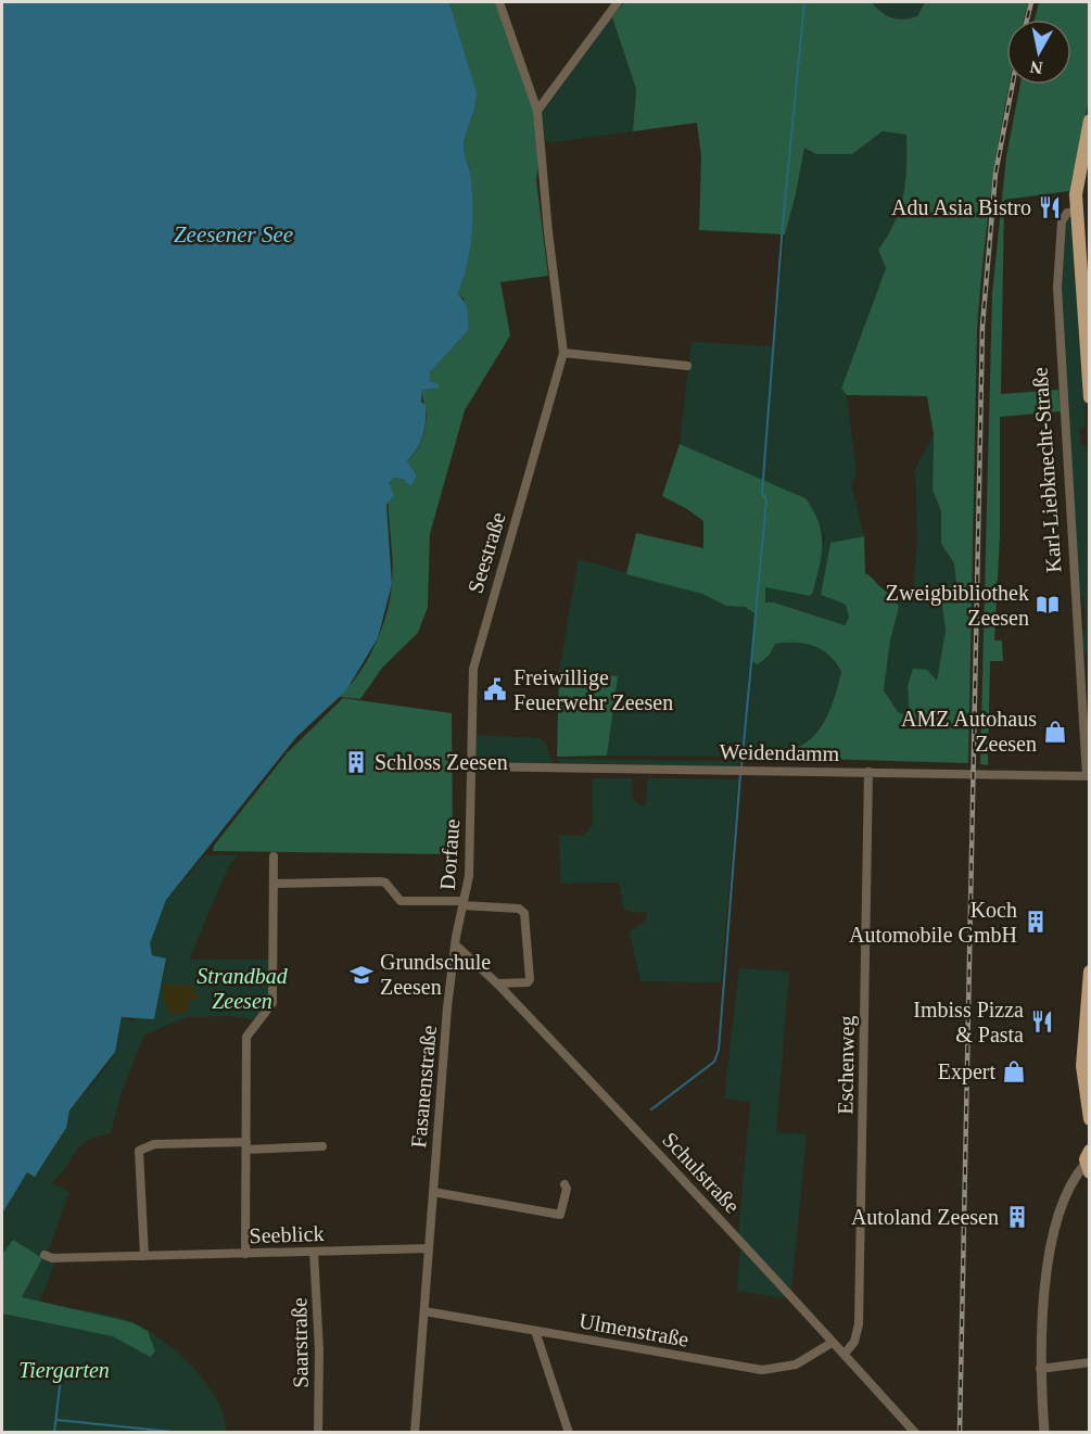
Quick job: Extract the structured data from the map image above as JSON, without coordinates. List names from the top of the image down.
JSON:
{
  "streets": {
    "street": [
      "Karl-Liebknecht-Straße",
      "Seestraße",
      "Weidendamm",
      "Dorfaue",
      "Eschenweg",
      "Fasanenstraße",
      "Schulstraße",
      "Seeblick",
      "Ulmenstraße",
      "Saarstraße"
    ]
  },
  "crossings": [
    ["Karl-Liebknecht-Straße", "Weidendamm"],
    ["Seestraße", "Weidendamm"],
    ["Seestraße", "Dorfaue"],
    ["Weidendamm", "Dorfaue"],
    ["Weidendamm", "Eschenweg"],
    ["Dorfaue", "Fasanenstraße"],
    ["Dorfaue", "Schulstraße"],
    ["Eschenweg", "Schulstraße"],
    ["Fasanenstraße", "Schulstraße"],
    ["Fasanenstraße", "Seeblick"],
    ["Fasanenstraße", "Ulmenstraße"],
    ["Schulstraße", "Ulmenstraße"],
    ["Seeblick", "Saarstraße"]
  ],
  "water": ["Zeesener See"],
  "parks": ["Strandbad Zeesen", "Tiergarten"],
  "places": {
    "restaurant": ["Adu Asia Bistro", "Imbiss Pizza & Pasta"],
    "library": ["Zweigbibliothek Zeesen"],
    "public building": ["Freiwillige Feuerwehr Zeesen"],
    "shop": ["AMZ Autohaus Zeesen", "Expert"],
    "building": ["Schloss Zeesen", "Koch Automobile GmbH", "Autoland Zeesen"],
    "school or university": ["Grundschule Zeesen"]
  },
  "north": "bottom"
}
